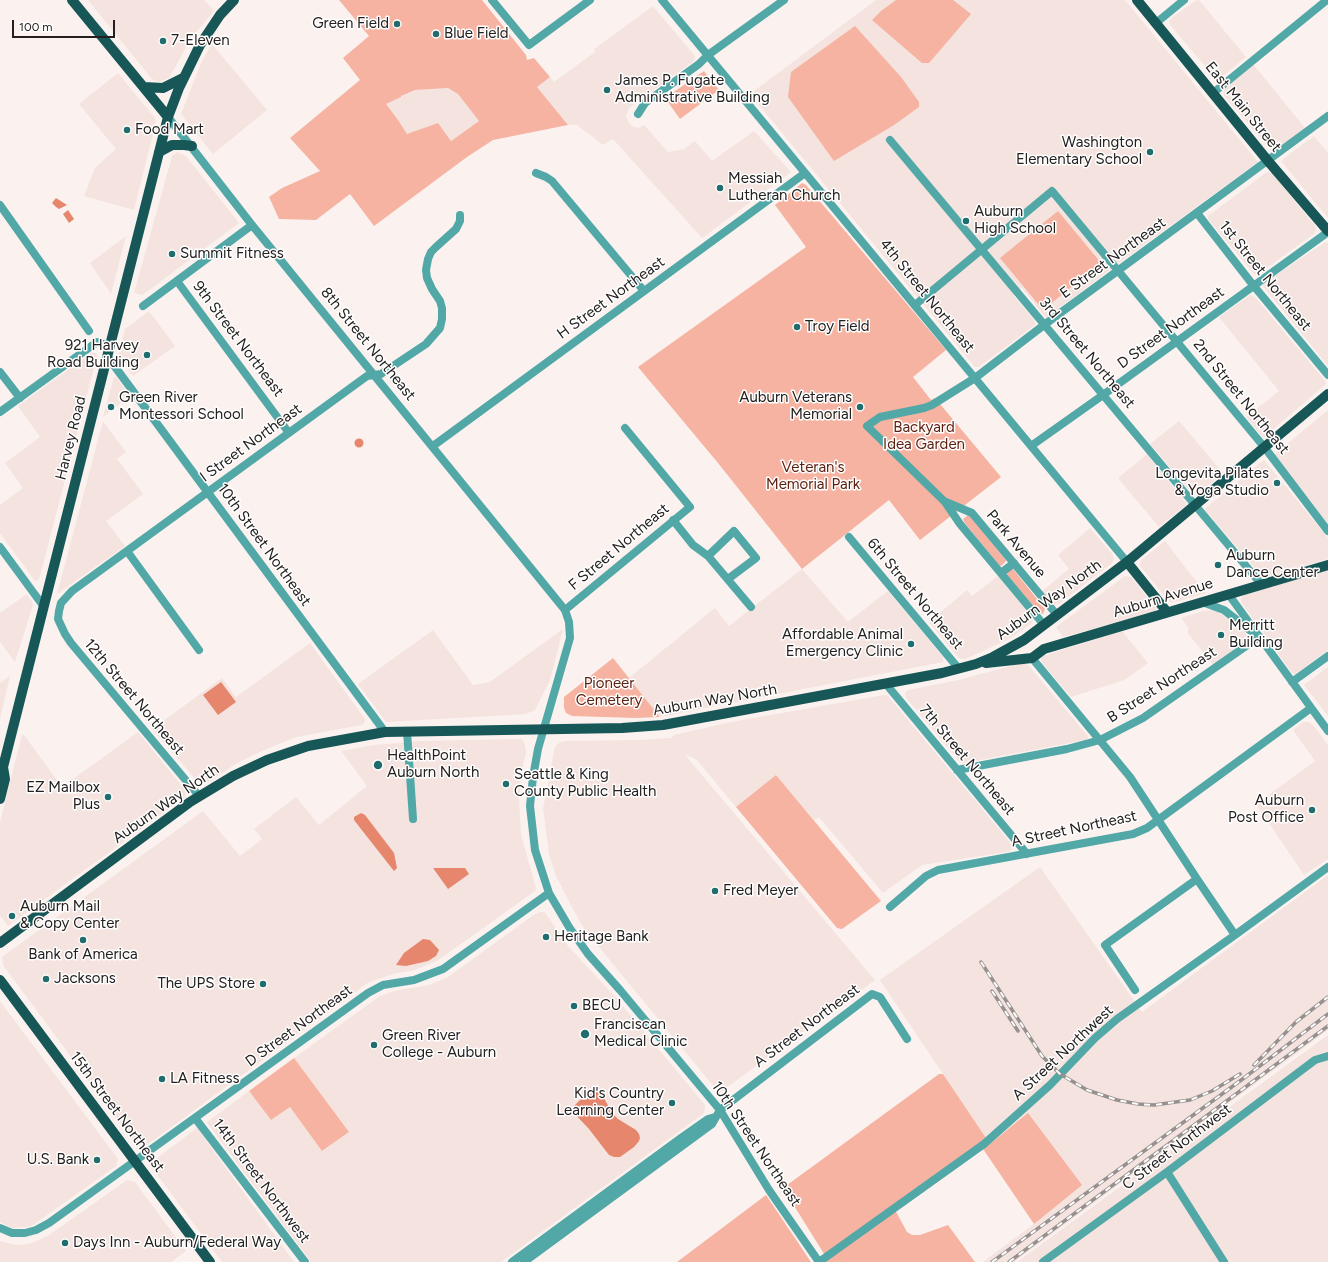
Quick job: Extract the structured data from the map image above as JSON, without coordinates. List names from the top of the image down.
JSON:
{
  "streets": {
    "main road": [
      "East Main Street",
      "4th Street Northeast",
      "8th Street Northeast",
      "Harvey Road",
      "Auburn Avenue",
      "Auburn Way North",
      "15th Street Northeast"
    ],
    "street": [
      "E Street Northeast",
      "1st Street Northeast",
      "H Street Northeast",
      "D Street Northeast",
      "9th Street Northeast",
      "3rd Street Northeast",
      "2nd Street Northeast",
      "I Street Northeast",
      "Park Avenue",
      "10th Street Northeast",
      "F Street Northeast",
      "6th Street Northeast",
      "B Street Northeast",
      "12th Street Northeast",
      "7th Street Northeast",
      "A Street Northeast",
      "A Street Northwest",
      "C Street Northwest",
      "14th Street Northwest"
    ]
  },
  "crossings": [
    ["East Main Street", "E Street Northeast"],
    ["East Main Street", "D Street Northeast"],
    ["E Street Northeast", "1st Street Northeast"],
    ["E Street Northeast", "4th Street Northeast"],
    ["E Street Northeast", "3rd Street Northeast"],
    ["E Street Northeast", "2nd Street Northeast"],
    ["E Street Northeast", "Park Avenue"],
    ["1st Street Northeast", "D Street Northeast"],
    ["4th Street Northeast", "H Street Northeast"],
    ["4th Street Northeast", "D Street Northeast"],
    ["4th Street Northeast", "Auburn Avenue"],
    ["4th Street Northeast", "Auburn Way North"],
    ["H Street Northeast", "8th Street Northeast"],
    ["D Street Northeast", "3rd Street Northeast"],
    ["D Street Northeast", "2nd Street Northeast"],
    ["D Street Northeast", "10th Street Northeast"],
    ["D Street Northeast", "15th Street Northeast"],
    ["D Street Northeast", "14th Street Northwest"],
    ["9th Street Northeast", "I Street Northeast"],
    ["8th Street Northeast", "Harvey Road"],
    ["8th Street Northeast", "I Street Northeast"],
    ["8th Street Northeast", "F Street Northeast"],
    ["8th Street Northeast", "Auburn Way North"],
    ["3rd Street Northeast", "2nd Street Northeast"],
    ["3rd Street Northeast", "Auburn Avenue"],
    ["3rd Street Northeast", "Auburn Way North"],
    ["2nd Street Northeast", "Auburn Way North"],
    ["Harvey Road", "10th Street Northeast"],
    ["I Street Northeast", "10th Street Northeast"],
    ["I Street Northeast", "12th Street Northeast"],
    ["Park Avenue", "Auburn Way North"],
    ["10th Street Northeast", "Auburn Way North"],
    ["10th Street Northeast", "A Street Northeast"],
    ["10th Street Northeast", "A Street Northwest"],
    ["6th Street Northeast", "Auburn Way North"],
    ["Auburn Way North", "12th Street Northeast"],
    ["Auburn Way North", "7th Street Northeast"],
    ["B Street Northeast", "7th Street Northeast"],
    ["7th Street Northeast", "A Street Northeast"]
  ],
  "parks": ["Backyard Idea Garden", "Veteran's Memorial Park", "Pioneer Cemetery"],
  "places": [
    "Green Field",
    "Blue Field",
    "7-Eleven",
    "James P. Fugate Administrative Building",
    "Food Mart",
    "Washington Elementary School",
    "Messiah Lutheran Church",
    "Auburn High School",
    "Summit Fitness",
    "Troy Field",
    "921 Harvey Road Building",
    "Green River Montessori School",
    "Auburn Veterans Memorial",
    "Longevita Pilates & Yoga Studio",
    "Auburn Dance Center",
    "Merritt Building",
    "Affordable Animal Emergency Clinic",
    "HealthPoint Auburn North",
    "Seattle & King County Public Health",
    "EZ Mailbox Plus",
    "Auburn Post Office",
    "Fred Meyer",
    "Auburn Mail & Copy Center",
    "Heritage Bank",
    "Bank of America",
    "Jacksons",
    "The UPS Store",
    "BECU",
    "Franciscan Medical Clinic",
    "Green River College - Auburn",
    "LA Fitness",
    "Kid's Country Learning Center",
    "U.S. Bank",
    "Days Inn - Auburn/Federal Way"
  ],
  "scale_bar": "100 m"
}
